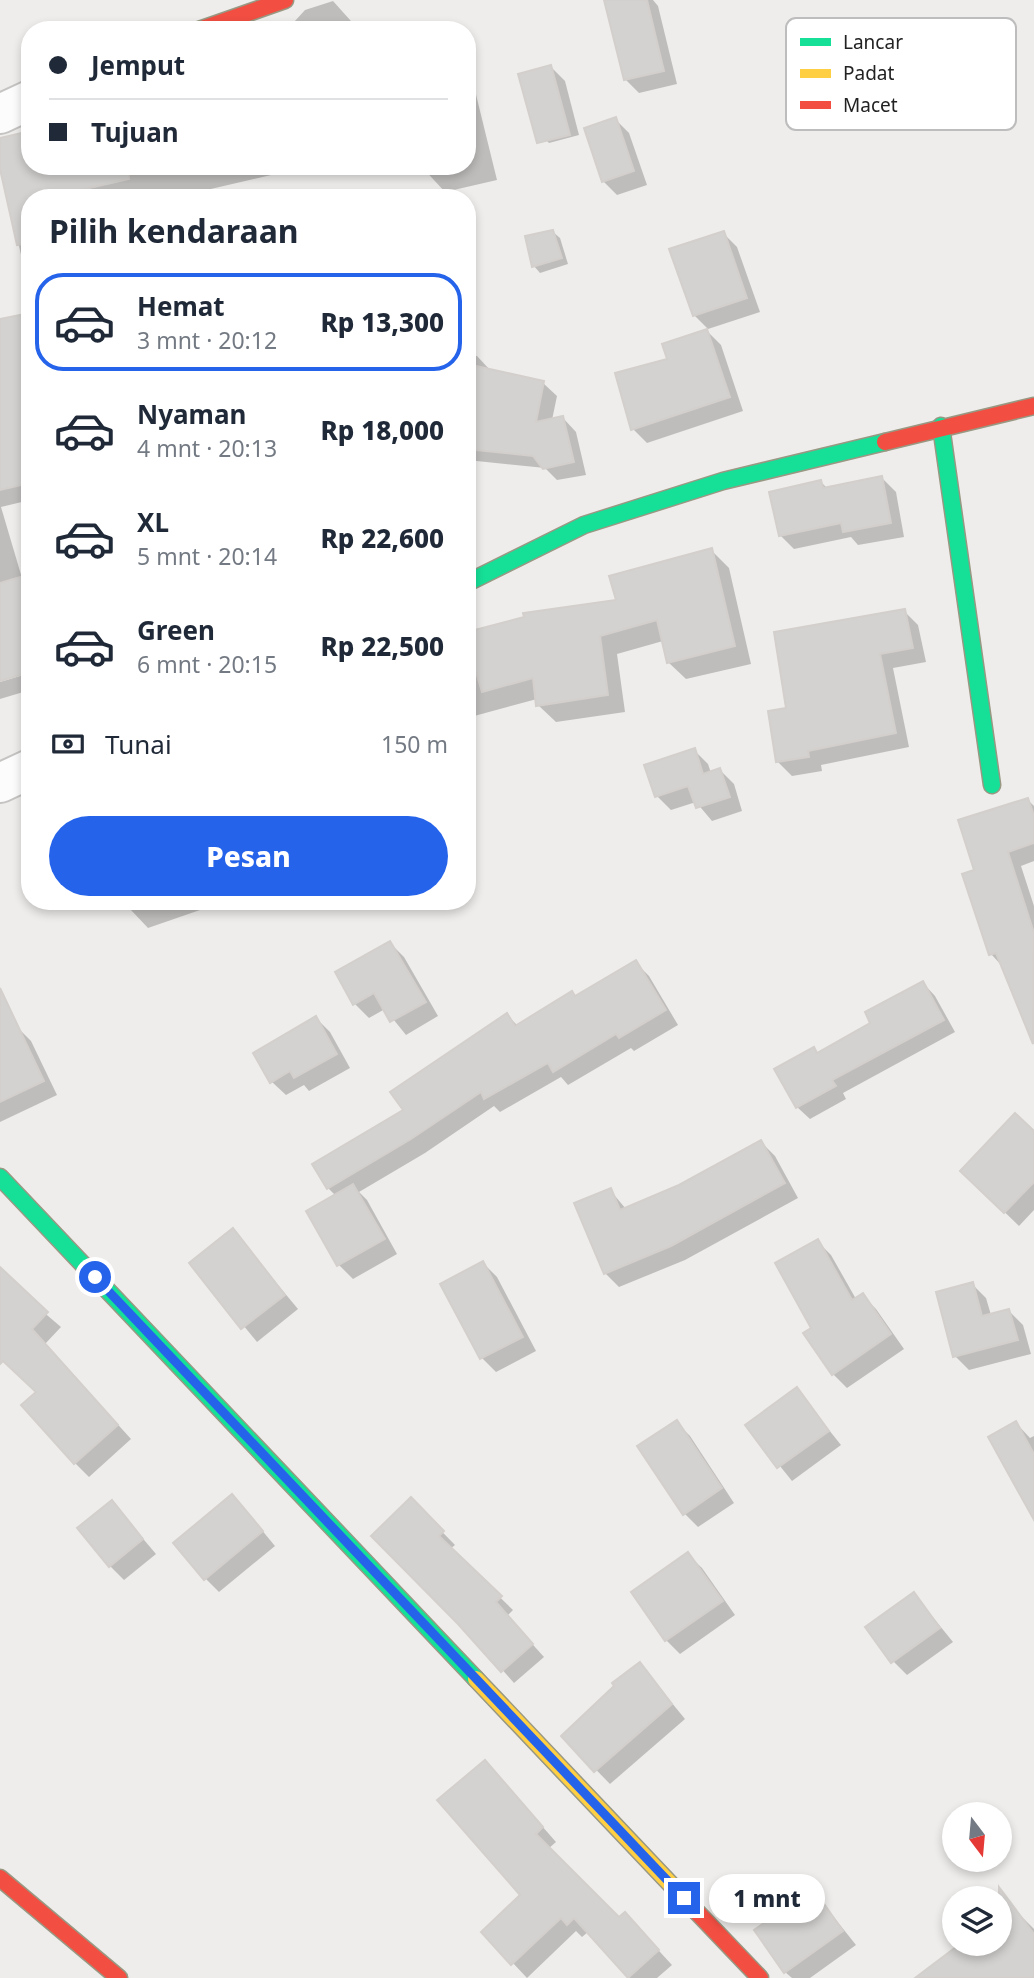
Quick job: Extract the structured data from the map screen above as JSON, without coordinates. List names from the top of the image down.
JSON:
{
  "legend": ["Lancar", "Padat", "Macet"],
  "north": "bottom",
  "page": {
    "banner": ["Jemput", "Tujuan"],
    "heading": "Pilih kendaraan",
    "list": [
      {
        "name": "Hemat",
        "note": "3 mnt · 20:12",
        "value": "Rp 13,300"
      },
      {
        "name": "Nyaman",
        "note": "4 mnt · 20:13",
        "value": "Rp 18,000"
      },
      {
        "name": "XL",
        "note": "5 mnt · 20:14",
        "value": "Rp 22,600"
      },
      {
        "name": "Green",
        "note": "6 mnt · 20:15",
        "value": "Rp 22,500"
      }
    ],
    "pay": ["Tunai", "150 m"],
    "buttons": "Pesan",
    "bubble": "1 mnt"
  }
}
